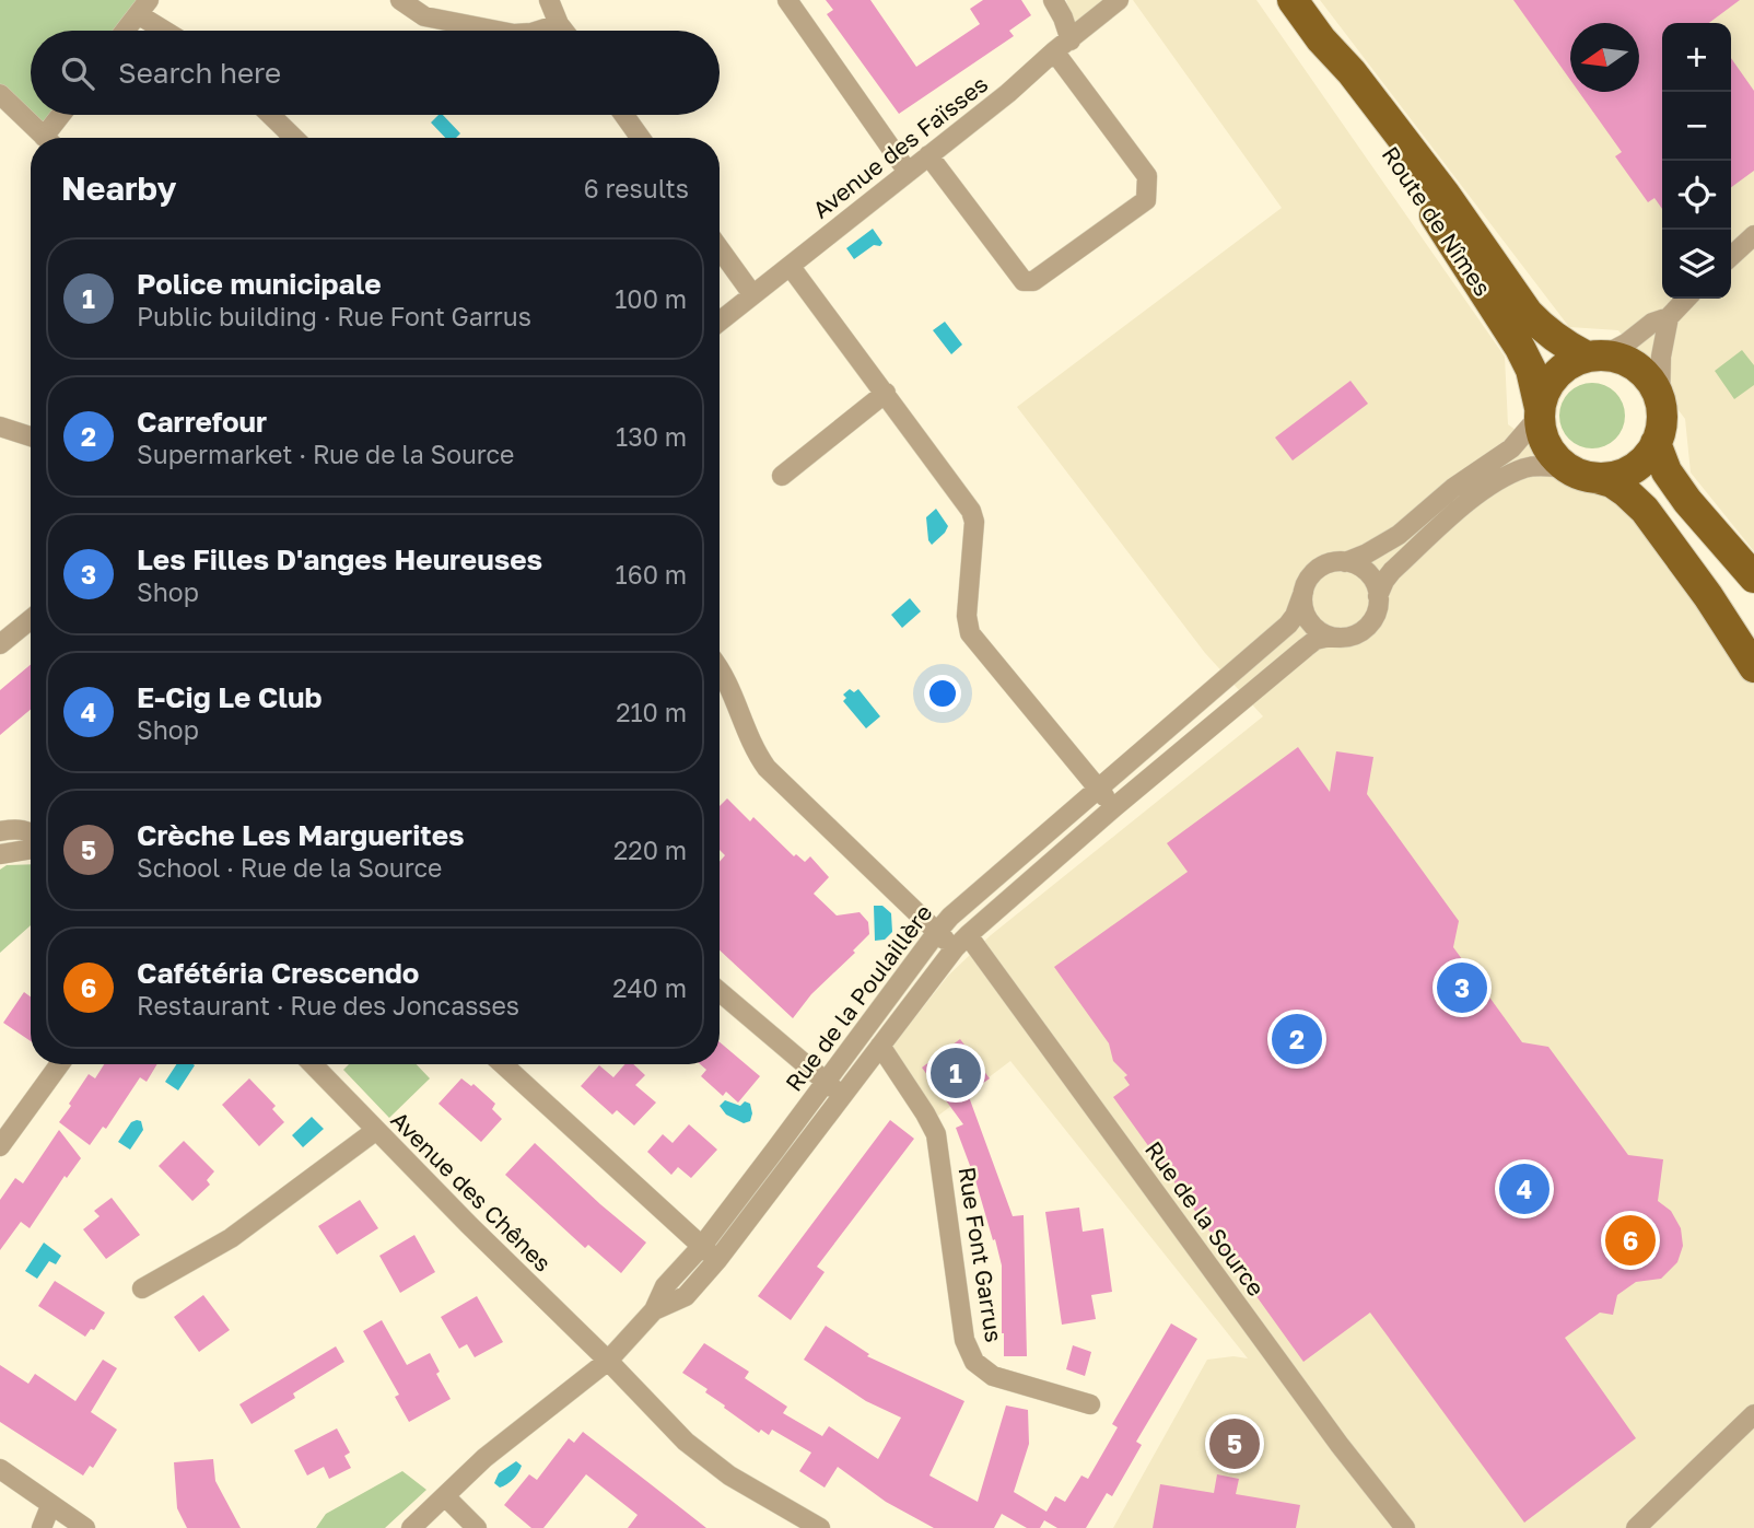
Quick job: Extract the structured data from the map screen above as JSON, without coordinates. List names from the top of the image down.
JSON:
{
  "streets": {
    "main road": ["Route de Nîmes"],
    "street": [
      "Avenue des Faïsses",
      "Rue de la Poulaillère",
      "Avenue des Chênes",
      "Rue de la Source",
      "Rue Font Garrus"
    ]
  },
  "crossings": [
    ["Route de Nîmes", "Rue de la Poulaillère"],
    ["Rue de la Poulaillère", "Avenue des Chênes"],
    ["Rue de la Poulaillère", "Rue de la Source"],
    ["Rue de la Poulaillère", "Rue Font Garrus"]
  ],
  "north": "left",
  "page": {
    "map_buttons": ["+", "−"],
    "search": "Search here",
    "heading": ["Nearby", "6 results"],
    "list": [
      {
        "mark": "1",
        "name": "Police municipale",
        "note": "Public building · Rue Font Garrus",
        "value": "100 m"
      },
      {
        "mark": "2",
        "name": "Carrefour",
        "note": "Supermarket · Rue de la Source",
        "value": "130 m"
      },
      {
        "mark": "3",
        "name": "Les Filles D'anges Heureuses",
        "note": "Shop",
        "value": "160 m"
      },
      {
        "mark": "4",
        "name": "E-Cig Le Club",
        "note": "Shop",
        "value": "210 m"
      },
      {
        "mark": "5",
        "name": "Crèche Les Marguerites",
        "note": "School · Rue de la Source",
        "value": "220 m"
      },
      {
        "mark": "6",
        "name": "Cafétéria Crescendo",
        "note": "Restaurant · Rue des Joncasses",
        "value": "240 m"
      }
    ],
    "pins": [
      "3",
      "2",
      "1",
      "4",
      "6",
      "5"
    ]
  }
}
